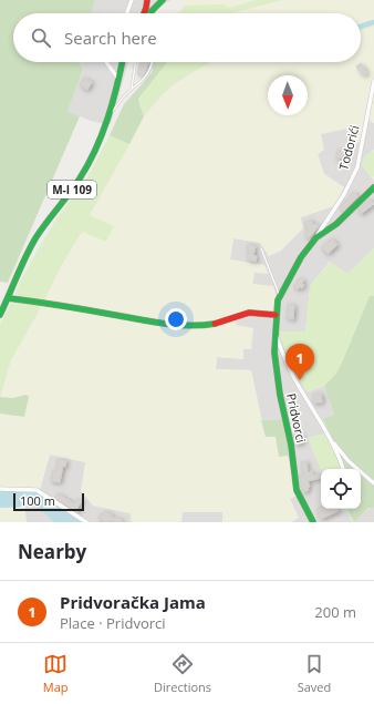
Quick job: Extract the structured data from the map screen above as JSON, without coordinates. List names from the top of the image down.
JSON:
{
  "streets": {
    "street": ["Todorići", "M-I 109", "Pridvorci"]
  },
  "crossings": [
    ["Todorići", "Pridvorci"]
  ],
  "scale_bar": "100 m",
  "north": "bottom",
  "page": {
    "search": "Search here",
    "pins": "1",
    "scale": "100 m",
    "heading": "Nearby",
    "list": [
      {
        "mark": "1",
        "name": "Pridvoračka Jama",
        "note": "Place · Pridvorci",
        "value": "200 m"
      }
    ],
    "nav": ["Map", "Directions", "Saved"]
  }
}
